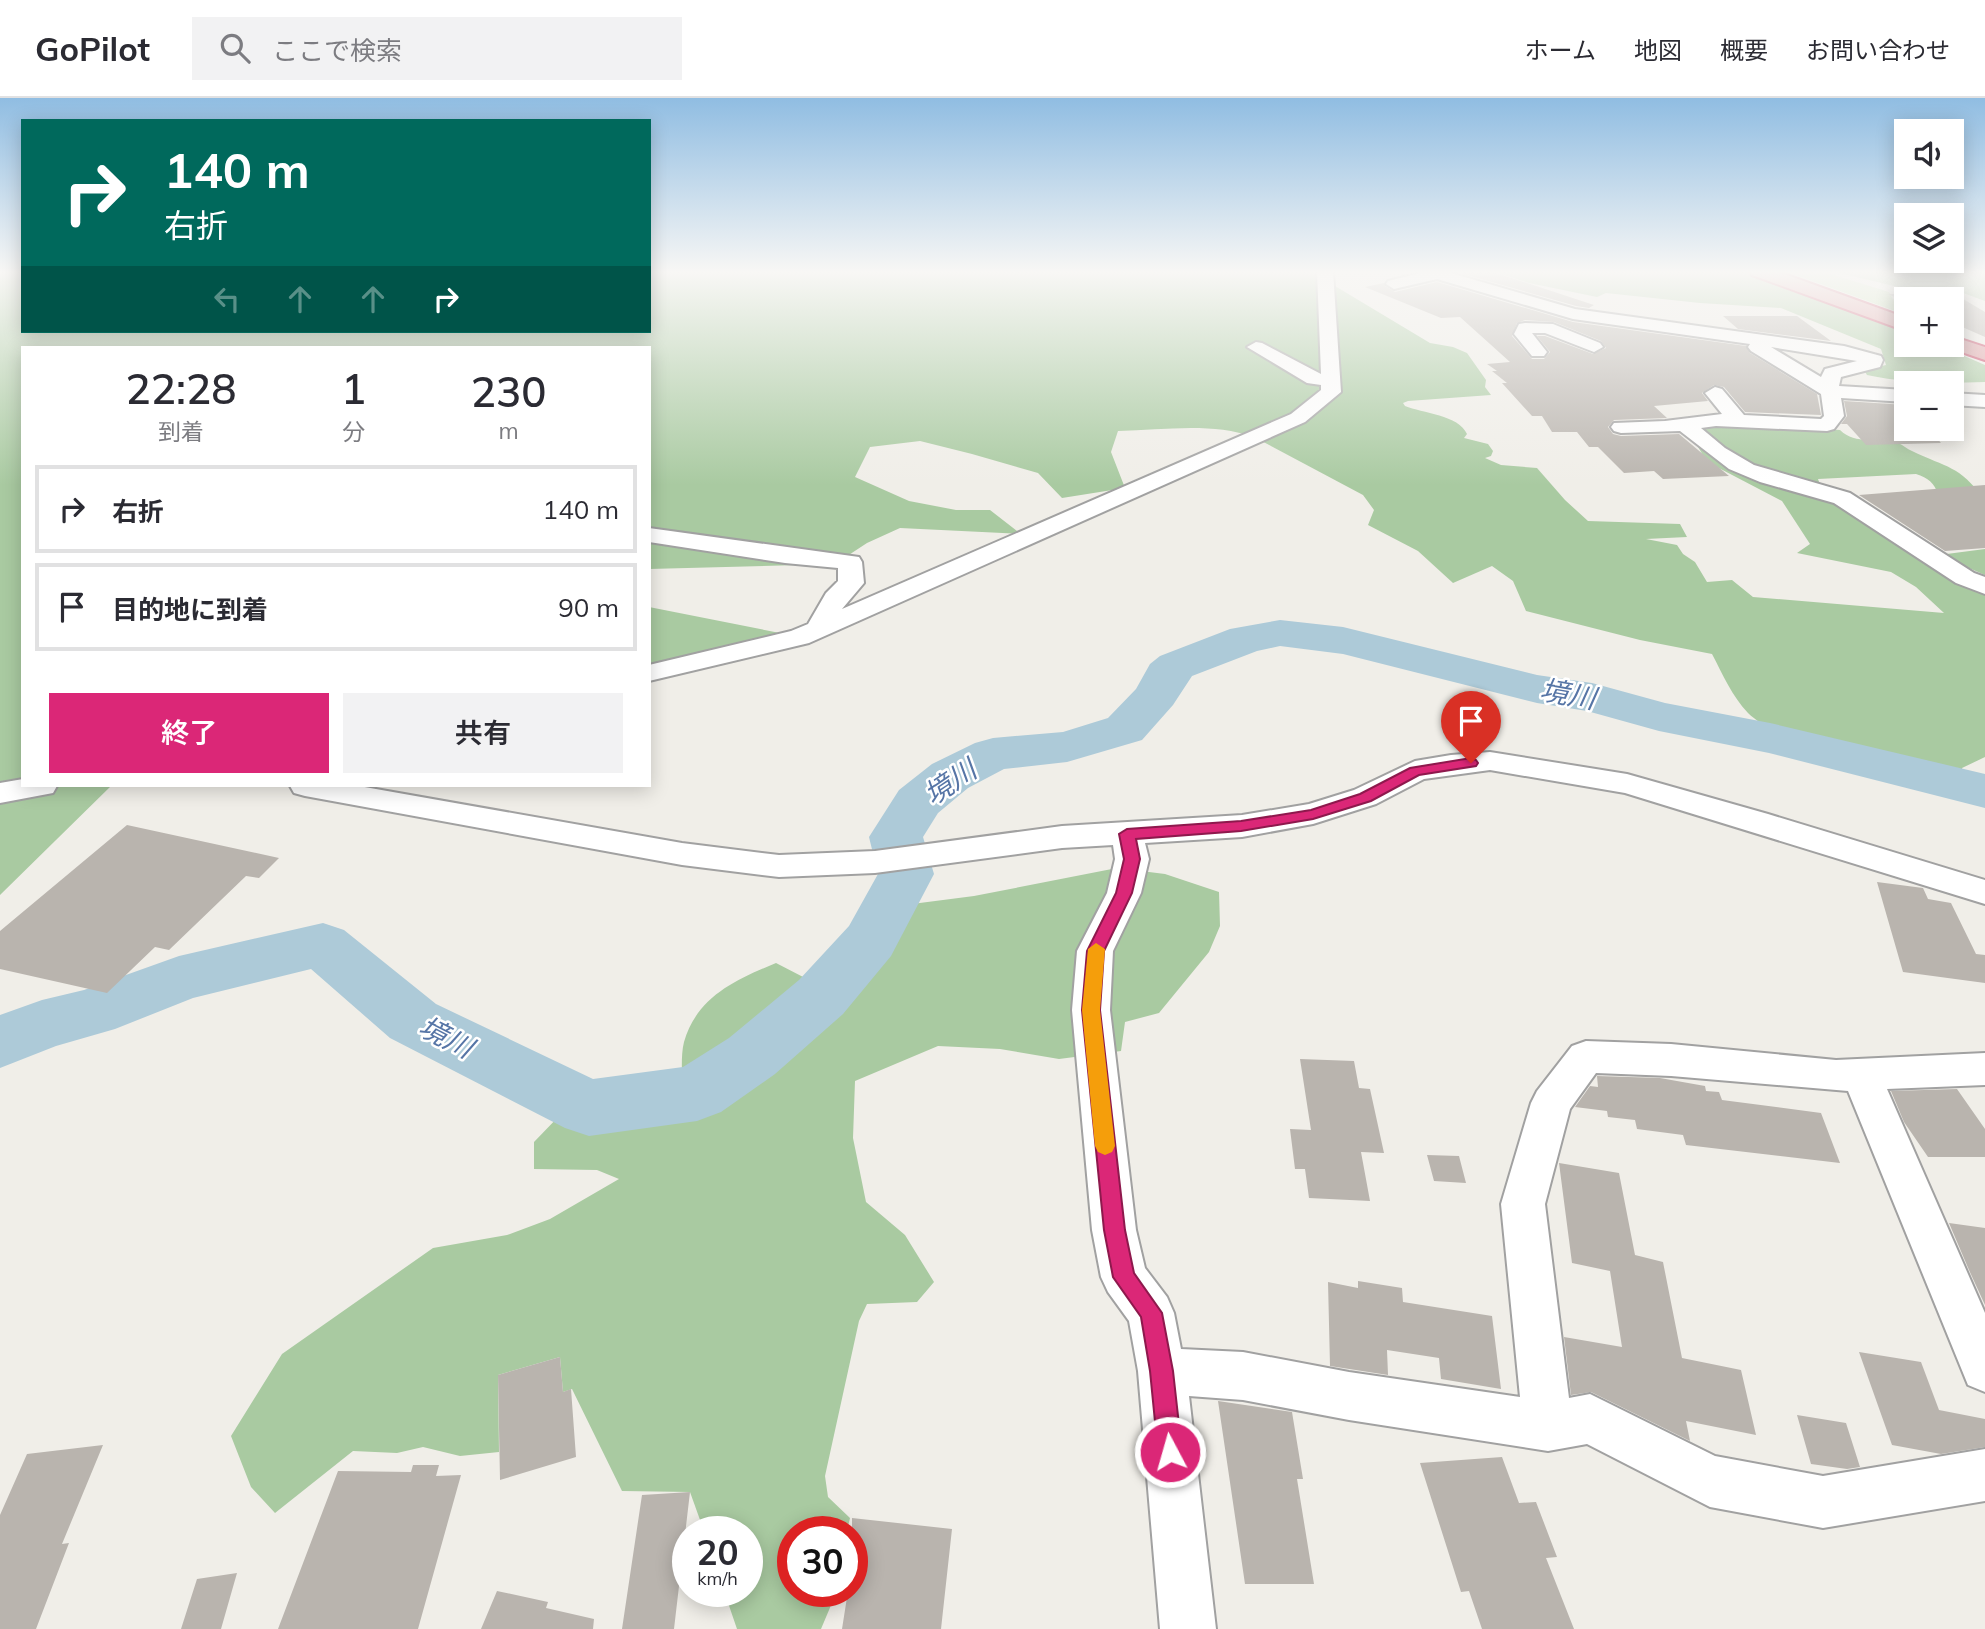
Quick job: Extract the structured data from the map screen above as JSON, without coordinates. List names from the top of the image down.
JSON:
{
  "water": ["境川"],
  "page": {
    "header": "GoPilot",
    "search": "ここで検索",
    "nav": [
      "ホーム",
      "地図",
      "概要",
      "お問い合わせ"
    ],
    "map_buttons": ["+", "−"],
    "turn": ["140 m", "右折"],
    "eta": [
      "22:28",
      "到着",
      "1",
      "分",
      "230",
      "m"
    ],
    "list": [
      {
        "name": "右折",
        "value": "140 m"
      },
      {
        "name": "目的地に到着",
        "value": "90 m"
      }
    ],
    "buttons": ["終了", "共有"],
    "speed": "20 km/h",
    "limit": "30"
  }
}
